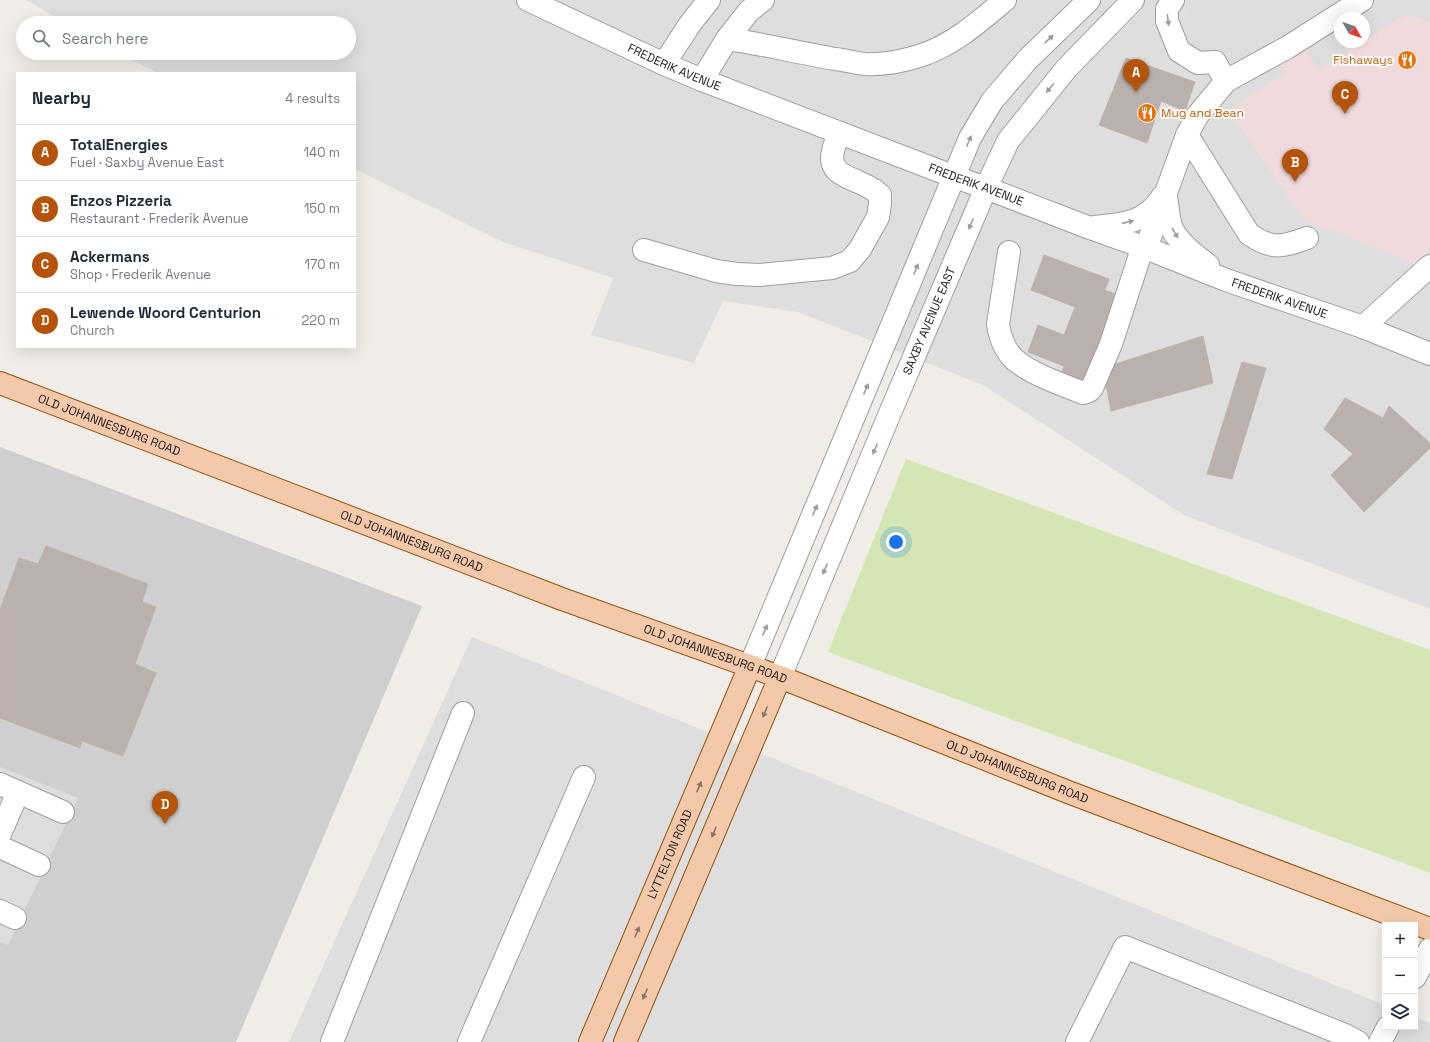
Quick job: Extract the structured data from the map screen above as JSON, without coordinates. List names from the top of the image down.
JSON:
{
  "streets": {
    "main road": ["OLD JOHANNESBURG ROAD", "LYTTELTON ROAD"],
    "street": ["FREDERIK AVENUE", "SAXBY AVENUE EAST"]
  },
  "crossings": [
    ["FREDERIK AVENUE", "SAXBY AVENUE EAST"],
    ["SAXBY AVENUE EAST", "OLD JOHANNESBURG ROAD"],
    ["OLD JOHANNESBURG ROAD", "LYTTELTON ROAD"]
  ],
  "places": {
    "restaurant": ["Fishaways", "Mug and Bean"]
  },
  "north": "bottom right",
  "page": {
    "search": "Search here",
    "pins": [
      "A",
      "C",
      "B",
      "D"
    ],
    "heading": ["Nearby", "4 results"],
    "list": [
      {
        "mark": "A",
        "name": "TotalEnergies",
        "note": "Fuel · Saxby Avenue East",
        "value": "140 m"
      },
      {
        "mark": "B",
        "name": "Enzos Pizzeria",
        "note": "Restaurant · Frederik Avenue",
        "value": "150 m"
      },
      {
        "mark": "C",
        "name": "Ackermans",
        "note": "Shop · Frederik Avenue",
        "value": "170 m"
      },
      {
        "mark": "D",
        "name": "Lewende Woord Centurion",
        "note": "Church",
        "value": "220 m"
      }
    ],
    "map_buttons": ["+", "−"]
  }
}
